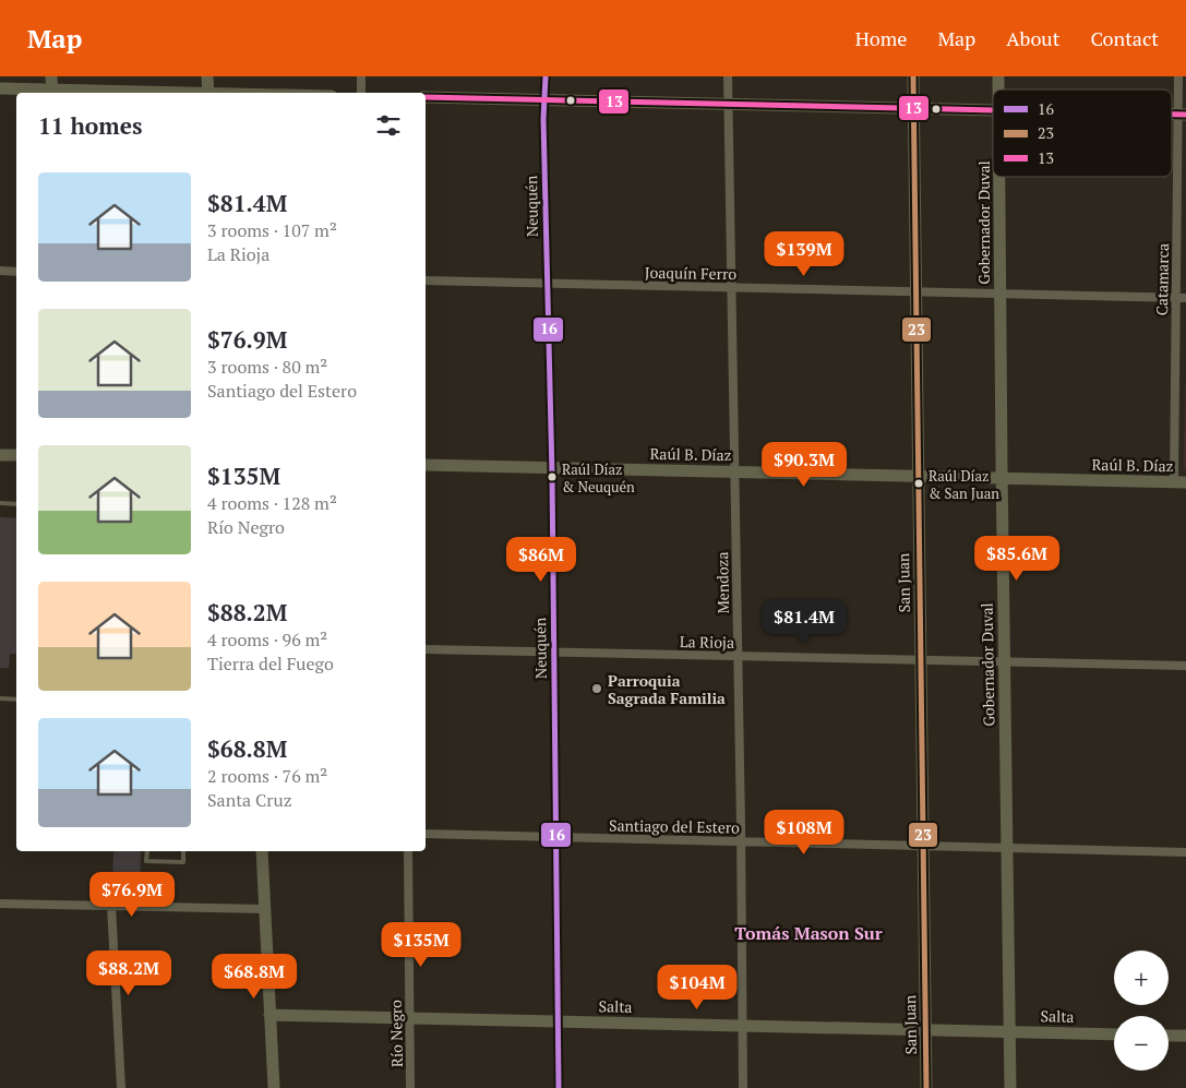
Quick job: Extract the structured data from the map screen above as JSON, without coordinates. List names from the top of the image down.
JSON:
{
  "streets": {
    "street": [
      "Neuquén",
      "Gobernador Duval",
      "Joaquín Ferro",
      "Catamarca",
      "Raúl B. Díaz",
      "Mendoza",
      "San Juan",
      "La Rioja",
      "Santiago del Estero",
      "Salta",
      "Río Negro"
    ]
  },
  "crossings": [
    ["Neuquén", "Joaquín Ferro"],
    ["Neuquén", "Raúl B. Díaz"],
    ["Neuquén", "La Rioja"],
    ["Neuquén", "Santiago del Estero"],
    ["Neuquén", "Salta"],
    ["Gobernador Duval", "Joaquín Ferro"],
    ["Gobernador Duval", "Raúl B. Díaz"],
    ["Gobernador Duval", "La Rioja"],
    ["Gobernador Duval", "Santiago del Estero"],
    ["Gobernador Duval", "Salta"],
    ["Joaquín Ferro", "Catamarca"],
    ["Joaquín Ferro", "Mendoza"],
    ["Joaquín Ferro", "San Juan"],
    ["Catamarca", "Raúl B. Díaz"],
    ["Raúl B. Díaz", "Mendoza"],
    ["Raúl B. Díaz", "San Juan"],
    ["Mendoza", "La Rioja"],
    ["Mendoza", "Santiago del Estero"],
    ["Mendoza", "Salta"],
    ["San Juan", "La Rioja"],
    ["San Juan", "Santiago del Estero"],
    ["San Juan", "Salta"],
    ["Salta", "Río Negro"]
  ],
  "districts": ["Tomás Mason Sur"],
  "places": ["Raúl Díaz & Neuquén", "Raúl Díaz & San Juan", "Parroquia Sagrada Familia"],
  "lines": ["transit line 16", "transit line 23", "transit line 13"],
  "legend": ["16", "23", "13"],
  "page": {
    "header": "Map",
    "nav": [
      "Home",
      "Map",
      "About",
      "Contact"
    ],
    "heading": "11 homes",
    "list": [
      {
        "name": "$81.4M",
        "note": "3 rooms · 107 m² · La Rioja"
      },
      {
        "name": "$76.9M",
        "note": "3 rooms · 80 m² · Santiago del Estero"
      },
      {
        "name": "$135M",
        "note": "4 rooms · 128 m² · Río Negro"
      },
      {
        "name": "$88.2M",
        "note": "4 rooms · 96 m² · Tierra del Fuego"
      },
      {
        "name": "$68.8M",
        "note": "2 rooms · 76 m² · Santa Cruz"
      }
    ],
    "price": [
      "$139M",
      "$90.3M",
      "$85.6M",
      "$86M",
      "$81.4M",
      "$108M",
      "$76.9M",
      "$135M",
      "$88.2M",
      "$68.8M",
      "$104M"
    ],
    "map_buttons": ["+", "−"]
  }
}
